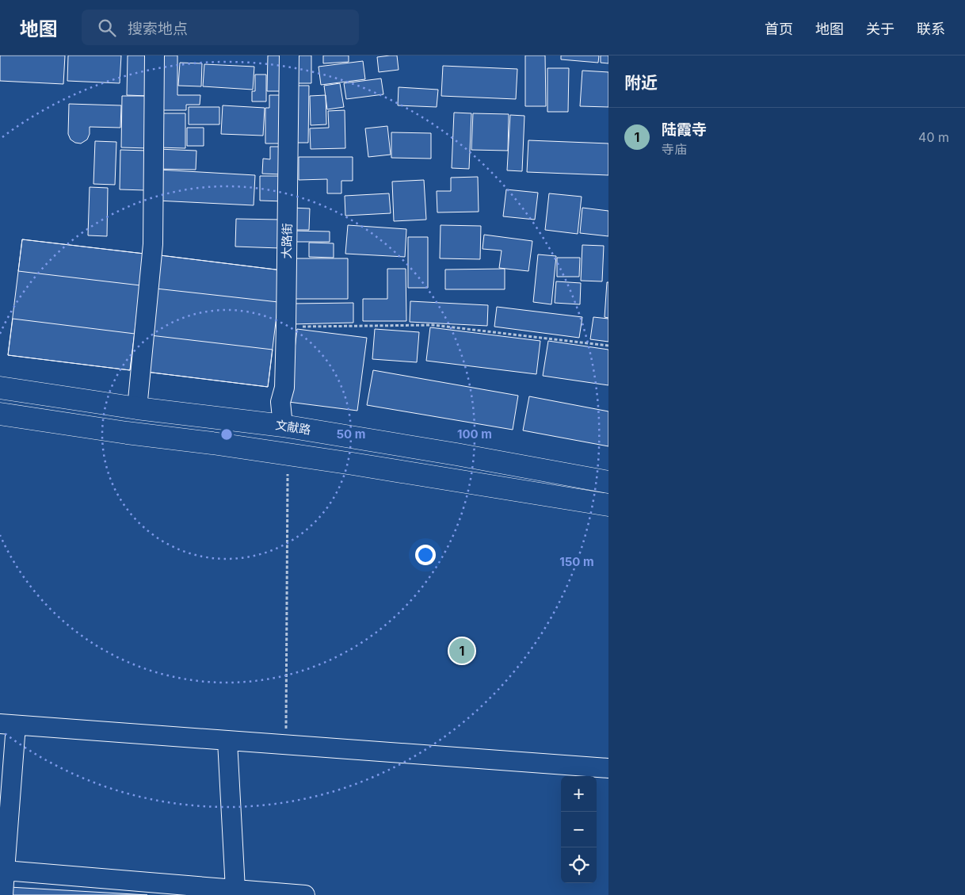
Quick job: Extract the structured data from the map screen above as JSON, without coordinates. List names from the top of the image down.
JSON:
{
  "streets": {
    "main road": ["文献路"],
    "street": ["大路街"]
  },
  "crossings": [
    ["大路街", "文献路"]
  ],
  "page": {
    "header": "地图",
    "search": "搜索地点",
    "nav": [
      "首页",
      "地图",
      "关于",
      "联系"
    ],
    "heading": "附近",
    "list": [
      {
        "mark": "1",
        "name": "陆霞寺",
        "note": "寺庙",
        "value": "40 m"
      }
    ],
    "pins": "1",
    "map_buttons": ["+", "−"]
  },
  "rings": ["50 m", "100 m", "150 m"]
}
